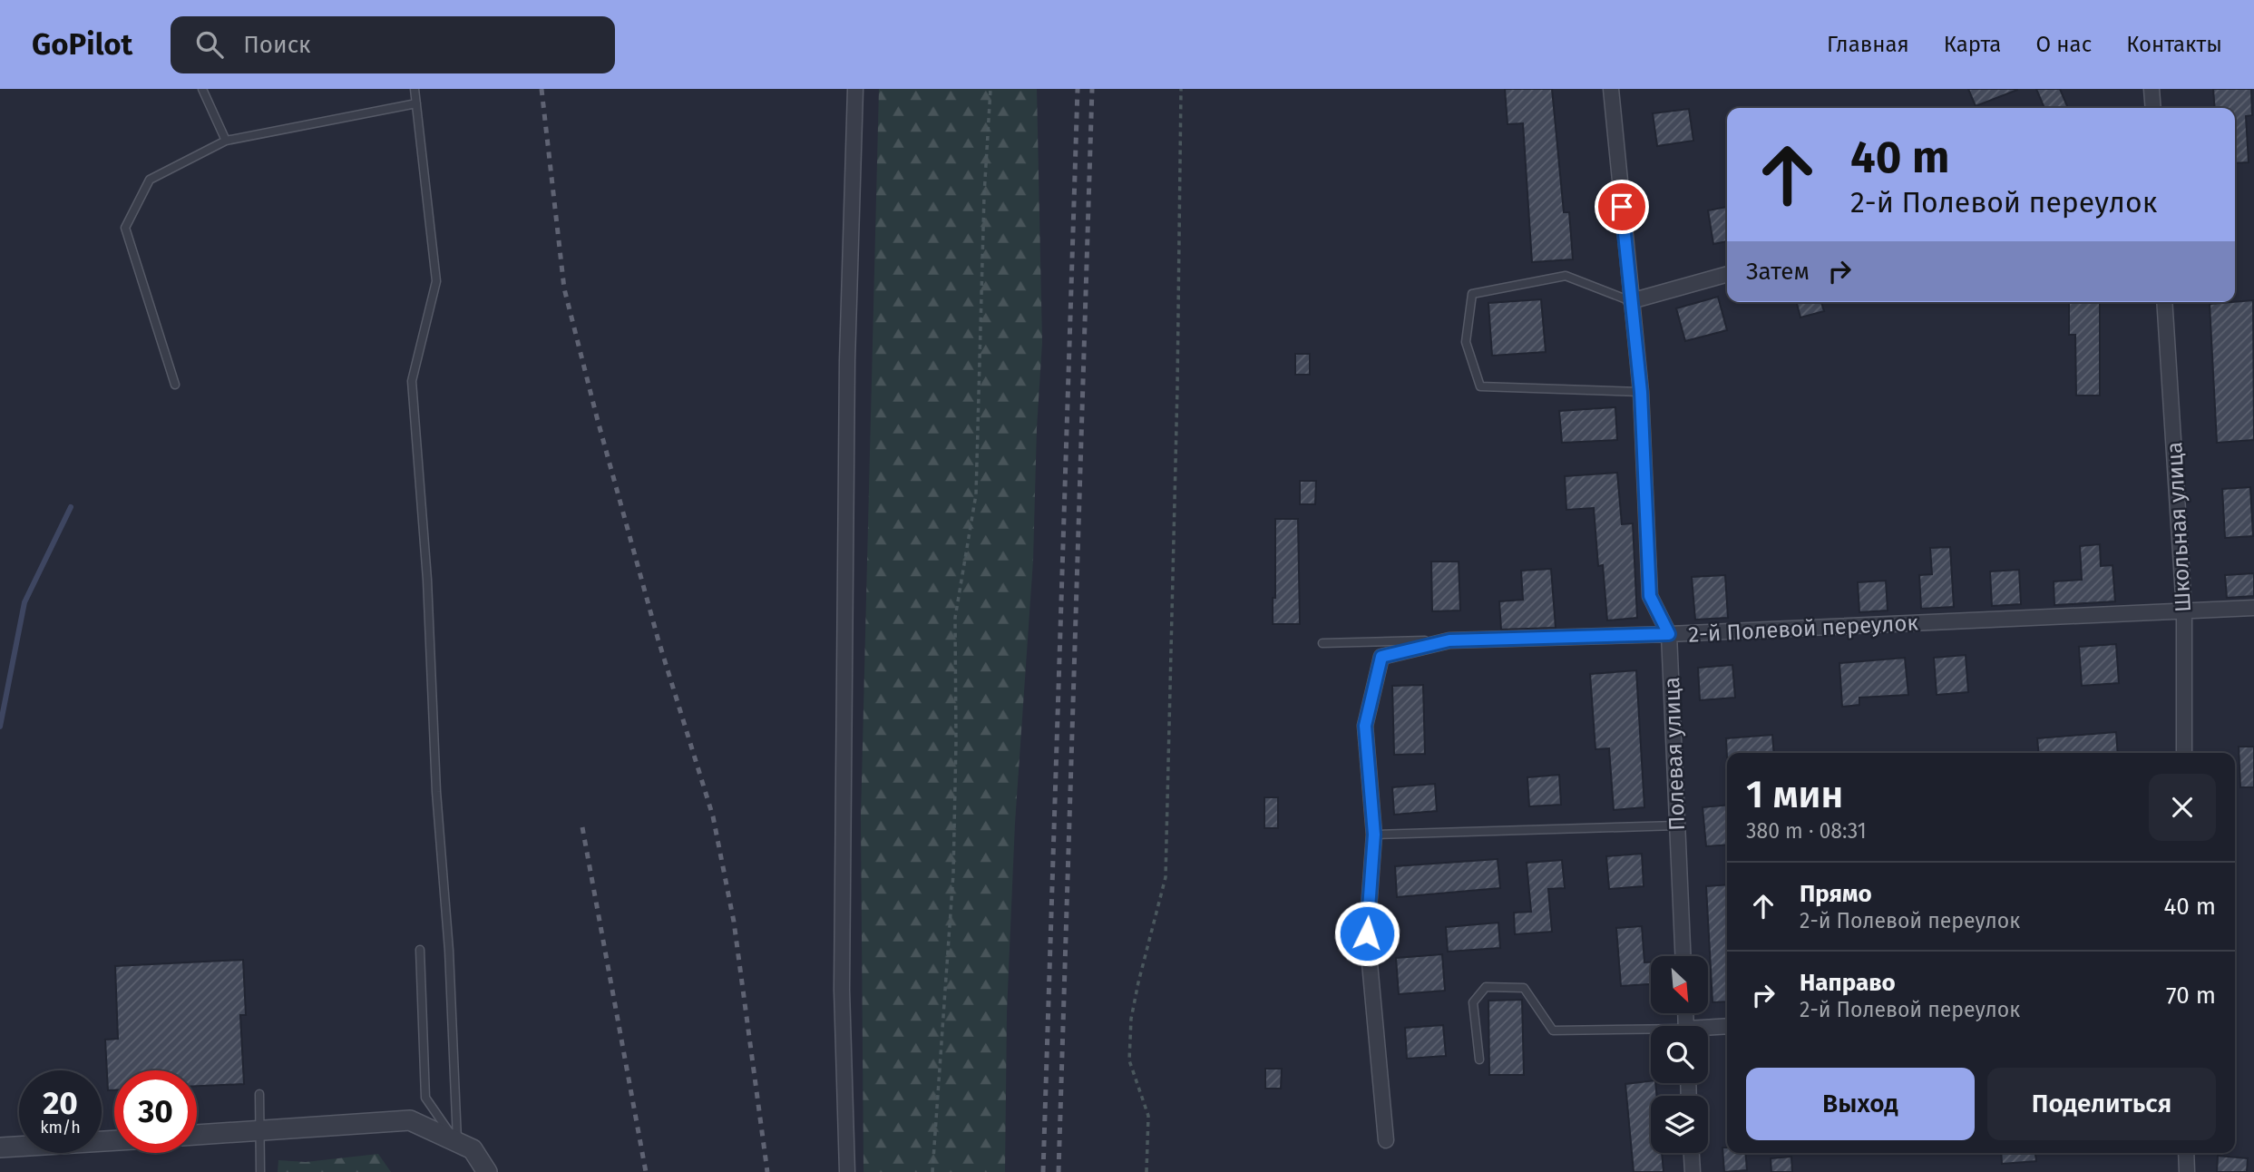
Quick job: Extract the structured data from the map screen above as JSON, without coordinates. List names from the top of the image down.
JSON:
{
  "streets": {
    "street": ["Школьная улица", "2-й Полевой переулок", "Полевая улица"]
  },
  "crossings": [
    ["Школьная улица", "2-й Полевой переулок"],
    ["2-й Полевой переулок", "Полевая улица"]
  ],
  "north": "bottom right",
  "page": {
    "header": "GoPilot",
    "search": "Поиск",
    "nav": [
      "Главная",
      "Карта",
      "О нас",
      "Контакты"
    ],
    "turn": ["40 m", "2-й Полевой переулок"],
    "then": "Затем",
    "heading": ["1 мин", "380 m · 08:31"],
    "list": [
      {
        "name": "Прямо",
        "note": "2-й Полевой переулок",
        "value": "40 m"
      },
      {
        "name": "Направо",
        "note": "2-й Полевой переулок",
        "value": "70 m"
      }
    ],
    "buttons": ["Выход", "Поделиться"],
    "speed": "20 km/h",
    "limit": "30"
  }
}
